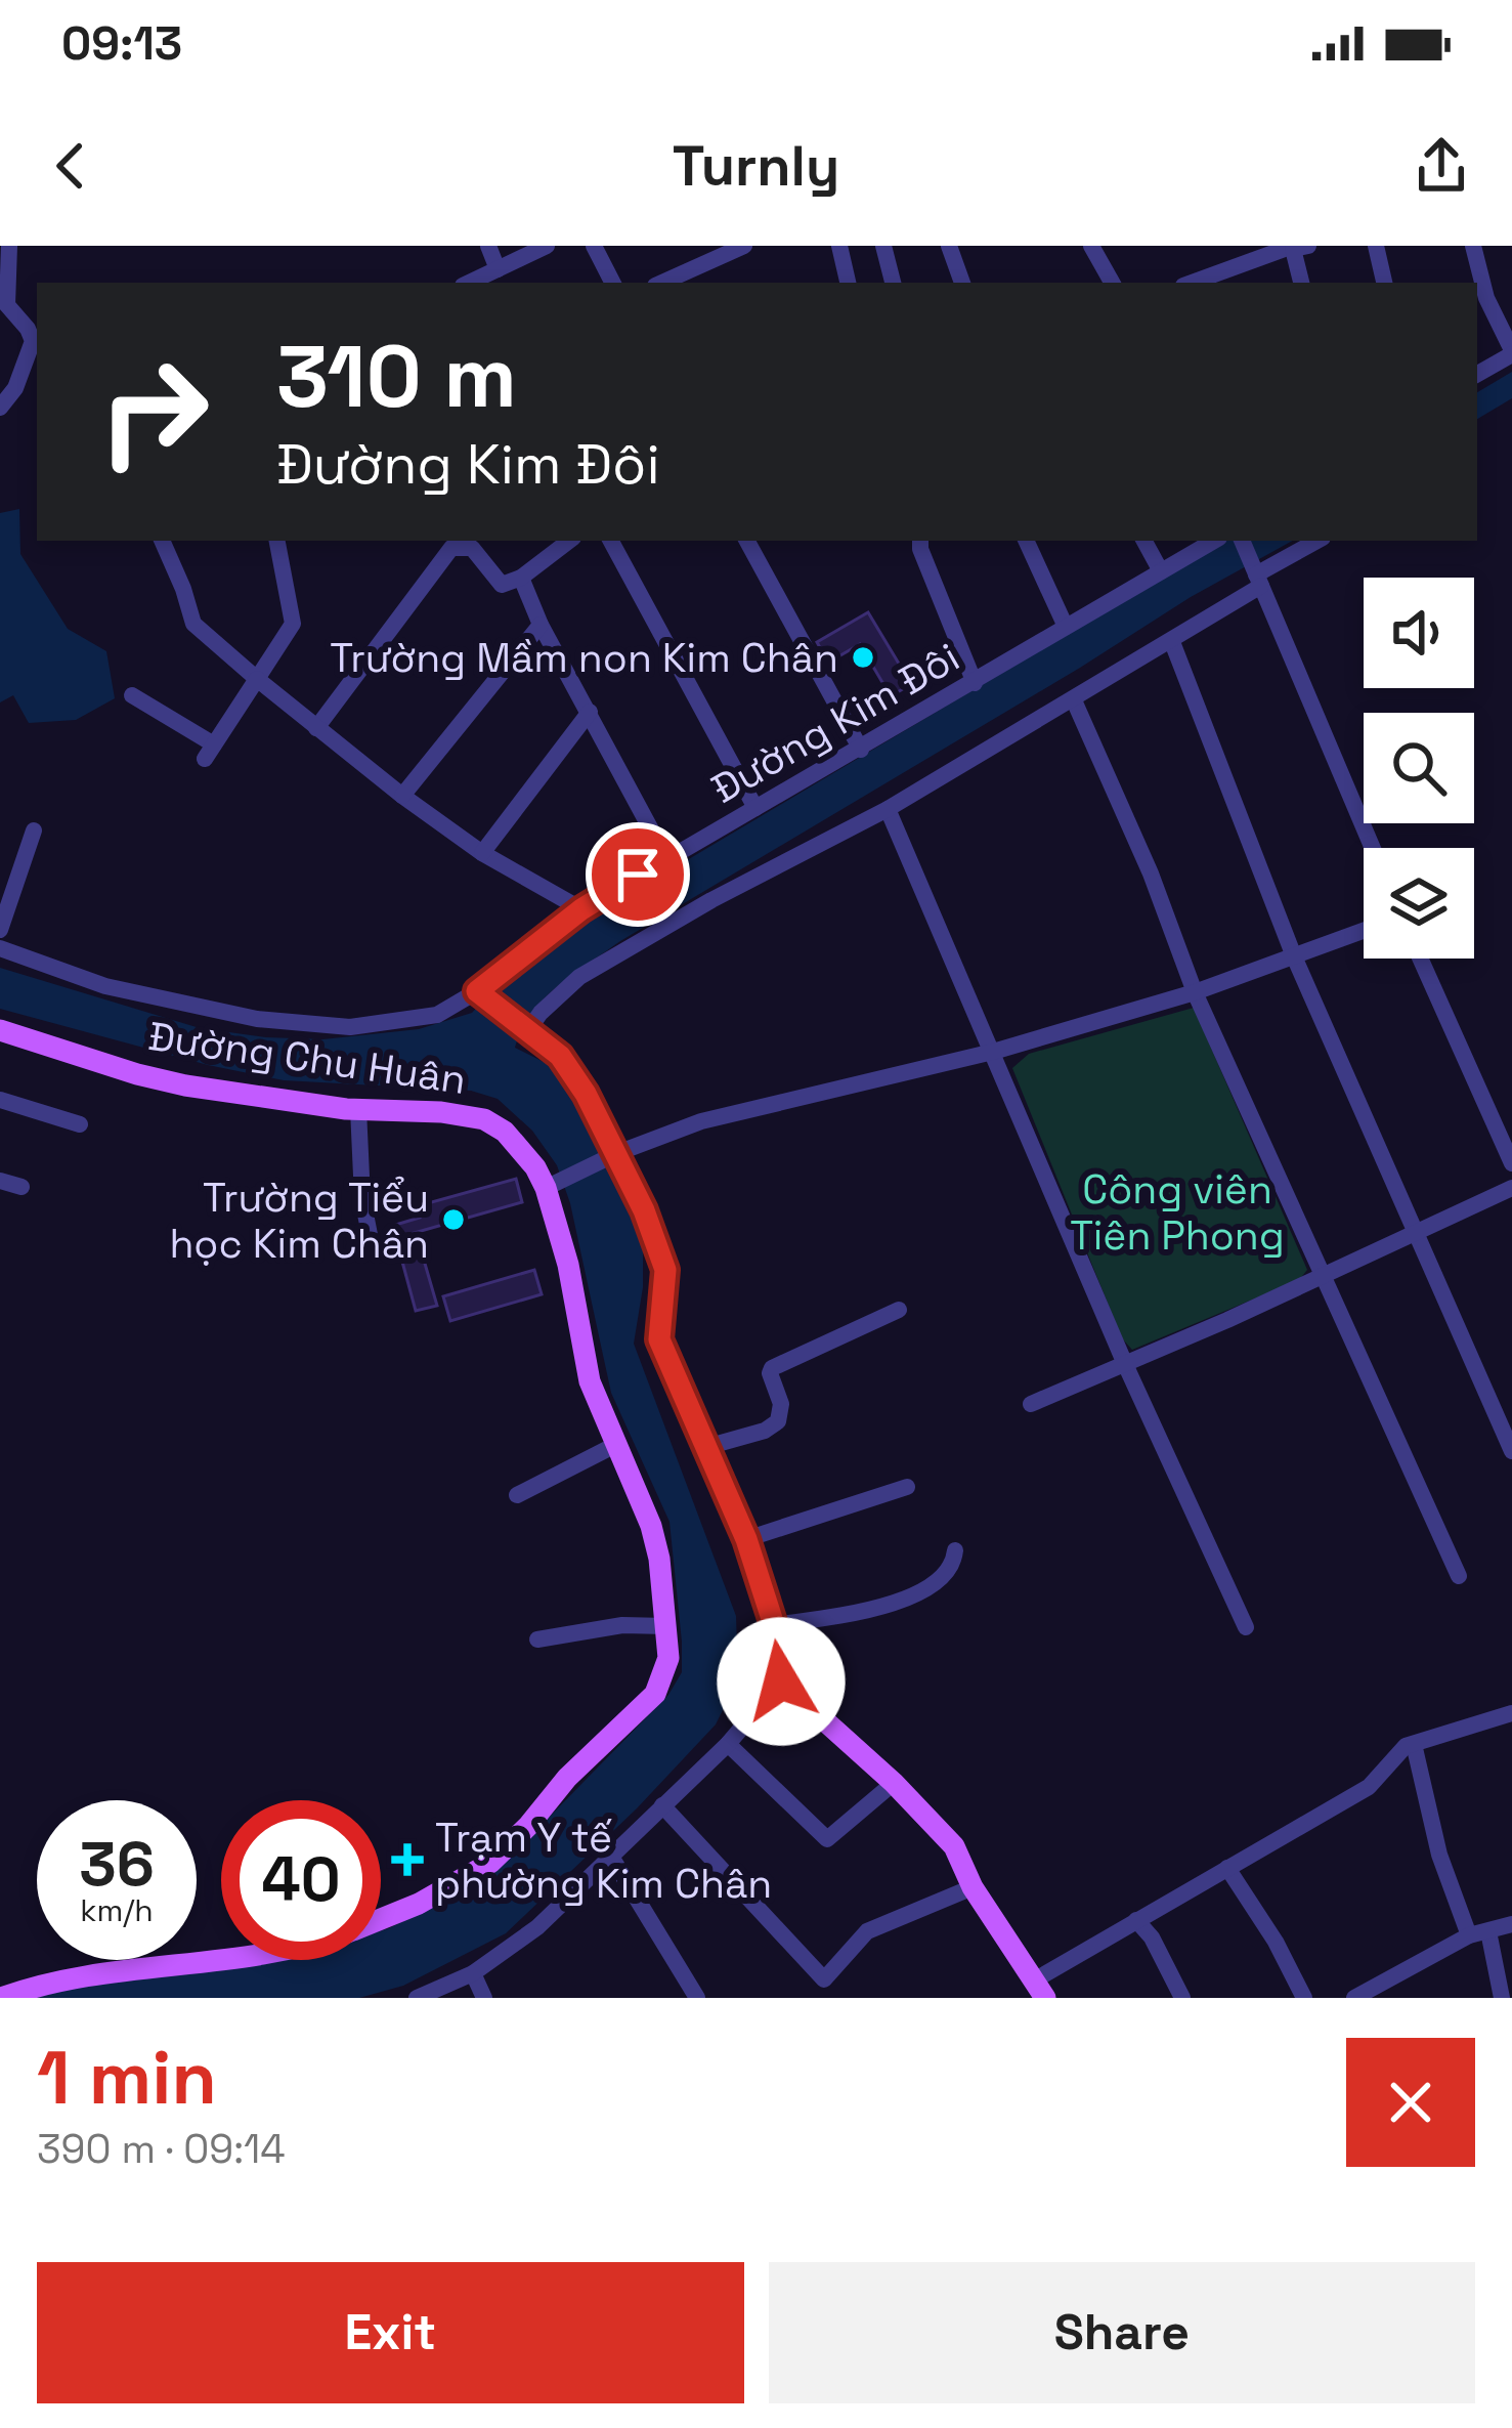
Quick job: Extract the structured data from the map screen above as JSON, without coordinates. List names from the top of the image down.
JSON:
{
  "streets": {
    "main road": ["Đường Chu Huân"],
    "street": ["Đường Kim Đôi"]
  },
  "parks": ["Công viên Tiên Phong"],
  "places": {
    "other": ["Trường Mầm non Kim Chân", "Trường Tiểu học Kim Chân"],
    "health": ["Trạm Y tế phường Kim Chân"]
  },
  "page": {
    "status": "09:13",
    "header": "Turnly",
    "turn": ["310 m", "Đường Kim Đôi"],
    "speed": "36 km/h",
    "limit": "40",
    "heading": ["1 min", "390 m · 09:14"],
    "buttons": ["Exit", "Share"]
  }
}
